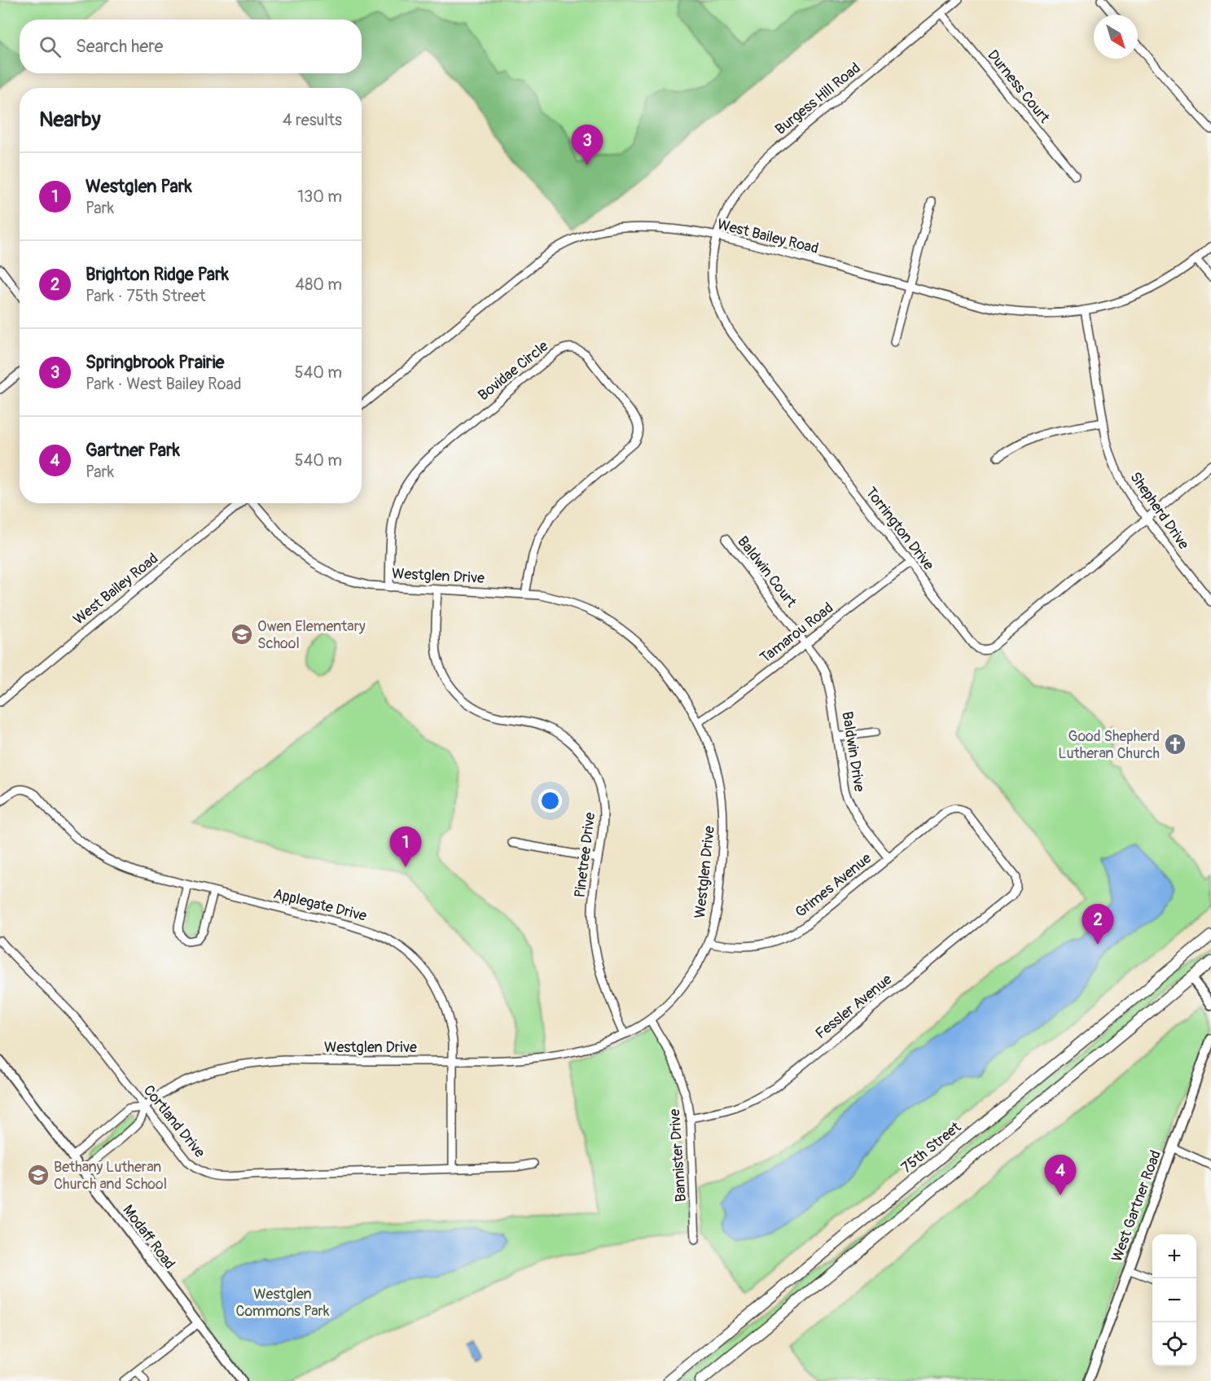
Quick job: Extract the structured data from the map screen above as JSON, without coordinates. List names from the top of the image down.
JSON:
{
  "streets": {
    "main road": ["75th Street"],
    "street": [
      "Durness Court",
      "Burgess Hill Road",
      "West Bailey Road",
      "Bovidae Circle",
      "Shepherd Drive",
      "Torrington Drive",
      "Baldwin Court",
      "Westglen Drive",
      "Tamarou Road",
      "Baldwin Drive",
      "Pinetree Drive",
      "Grimes Avenue",
      "Applegate Drive",
      "Fessler Avenue",
      "Cortland Drive",
      "Bannister Drive",
      "West Gartner Road",
      "Modaff Road"
    ]
  },
  "crossings": [
    ["Durness Court", "Burgess Hill Road"],
    ["Burgess Hill Road", "West Bailey Road"],
    ["Burgess Hill Road", "Torrington Drive"],
    ["West Bailey Road", "Shepherd Drive"],
    ["West Bailey Road", "Torrington Drive"],
    ["Bovidae Circle", "Westglen Drive"],
    ["Shepherd Drive", "Torrington Drive"],
    ["Torrington Drive", "Tamarou Road"],
    ["Baldwin Court", "Tamarou Road"],
    ["Baldwin Court", "Baldwin Drive"],
    ["Westglen Drive", "Tamarou Road"],
    ["Westglen Drive", "Pinetree Drive"],
    ["Westglen Drive", "Grimes Avenue"],
    ["Westglen Drive", "Applegate Drive"],
    ["Westglen Drive", "Cortland Drive"],
    ["Westglen Drive", "Bannister Drive"],
    ["Westglen Drive", "Modaff Road"],
    ["Tamarou Road", "Baldwin Drive"],
    ["Baldwin Drive", "Grimes Avenue"],
    ["Grimes Avenue", "Fessler Avenue"],
    ["Applegate Drive", "Cortland Drive"],
    ["Fessler Avenue", "Bannister Drive"]
  ],
  "parks": ["Westglen Commons Park"],
  "places": {
    "school or university": ["Owen Elementary School", "Bethany Lutheran Church and School"],
    "church": ["Good Shepherd Lutheran Church"]
  },
  "north": "bottom right",
  "page": {
    "search": "Search here",
    "heading": ["Nearby", "4 results"],
    "pins": [
      "3",
      "1",
      "2",
      "4"
    ],
    "list": [
      {
        "mark": "1",
        "name": "Westglen Park",
        "note": "Park",
        "value": "130 m"
      },
      {
        "mark": "2",
        "name": "Brighton Ridge Park",
        "note": "Park · 75th Street",
        "value": "480 m"
      },
      {
        "mark": "3",
        "name": "Springbrook Prairie",
        "note": "Park · West Bailey Road",
        "value": "540 m"
      },
      {
        "mark": "4",
        "name": "Gartner Park",
        "note": "Park",
        "value": "540 m"
      }
    ],
    "map_buttons": ["+", "−"]
  }
}
